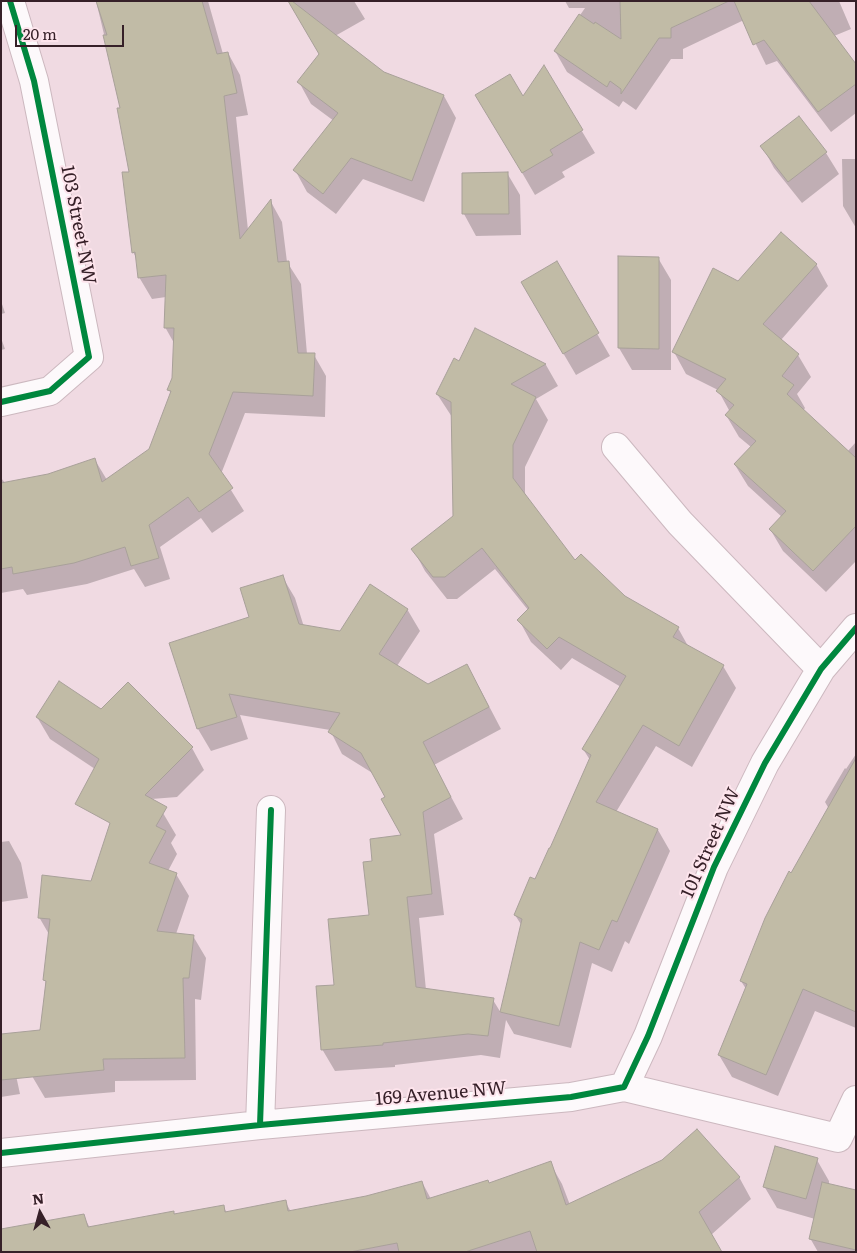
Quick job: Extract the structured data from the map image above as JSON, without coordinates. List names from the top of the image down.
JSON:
{
  "streets": {
    "street": ["103 Street NW", "101 Street NW", "169 Avenue NW"]
  },
  "crossings": [
    ["101 Street NW", "169 Avenue NW"]
  ],
  "scale_bar": "20 m",
  "north": "top"
}
